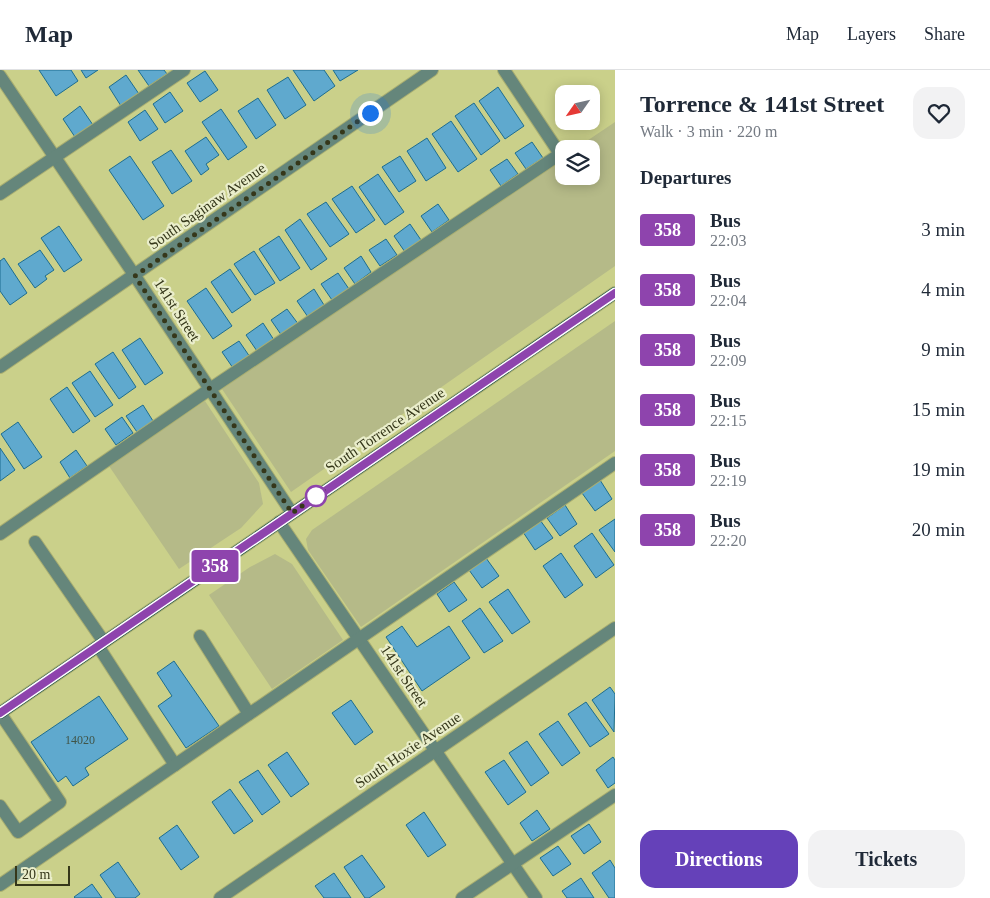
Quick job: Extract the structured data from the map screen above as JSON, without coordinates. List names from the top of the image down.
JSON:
{
  "streets": {
    "main road": ["South Torrence Avenue"],
    "street": ["South Saginaw Avenue", "141st Street", "South Hoxie Avenue"]
  },
  "crossings": [
    ["South Saginaw Avenue", "141st Street"],
    ["141st Street", "South Torrence Avenue"],
    ["141st Street", "South Hoxie Avenue"]
  ],
  "lines": ["bus line 358"],
  "house_numbers": ["14020"],
  "scale_bar": "20 m",
  "north": "bottom left",
  "page": {
    "header": "Map",
    "nav": ["Map", "Layers", "Share"],
    "on_map": "358",
    "heading": [
      ["Torrence & 141st Street", "Walk · 3 min · 220 m"],
      "Departures"
    ],
    "list": [
      {
        "mark": "358",
        "name": "Bus",
        "note": "22:03",
        "value": "3 min"
      },
      {
        "mark": "358",
        "name": "Bus",
        "note": "22:04",
        "value": "4 min"
      },
      {
        "mark": "358",
        "name": "Bus",
        "note": "22:09",
        "value": "9 min"
      },
      {
        "mark": "358",
        "name": "Bus",
        "note": "22:15",
        "value": "15 min"
      },
      {
        "mark": "358",
        "name": "Bus",
        "note": "22:19",
        "value": "19 min"
      },
      {
        "mark": "358",
        "name": "Bus",
        "note": "22:20",
        "value": "20 min"
      }
    ],
    "buttons": ["Directions", "Tickets"],
    "scale": "20 m"
  }
}
